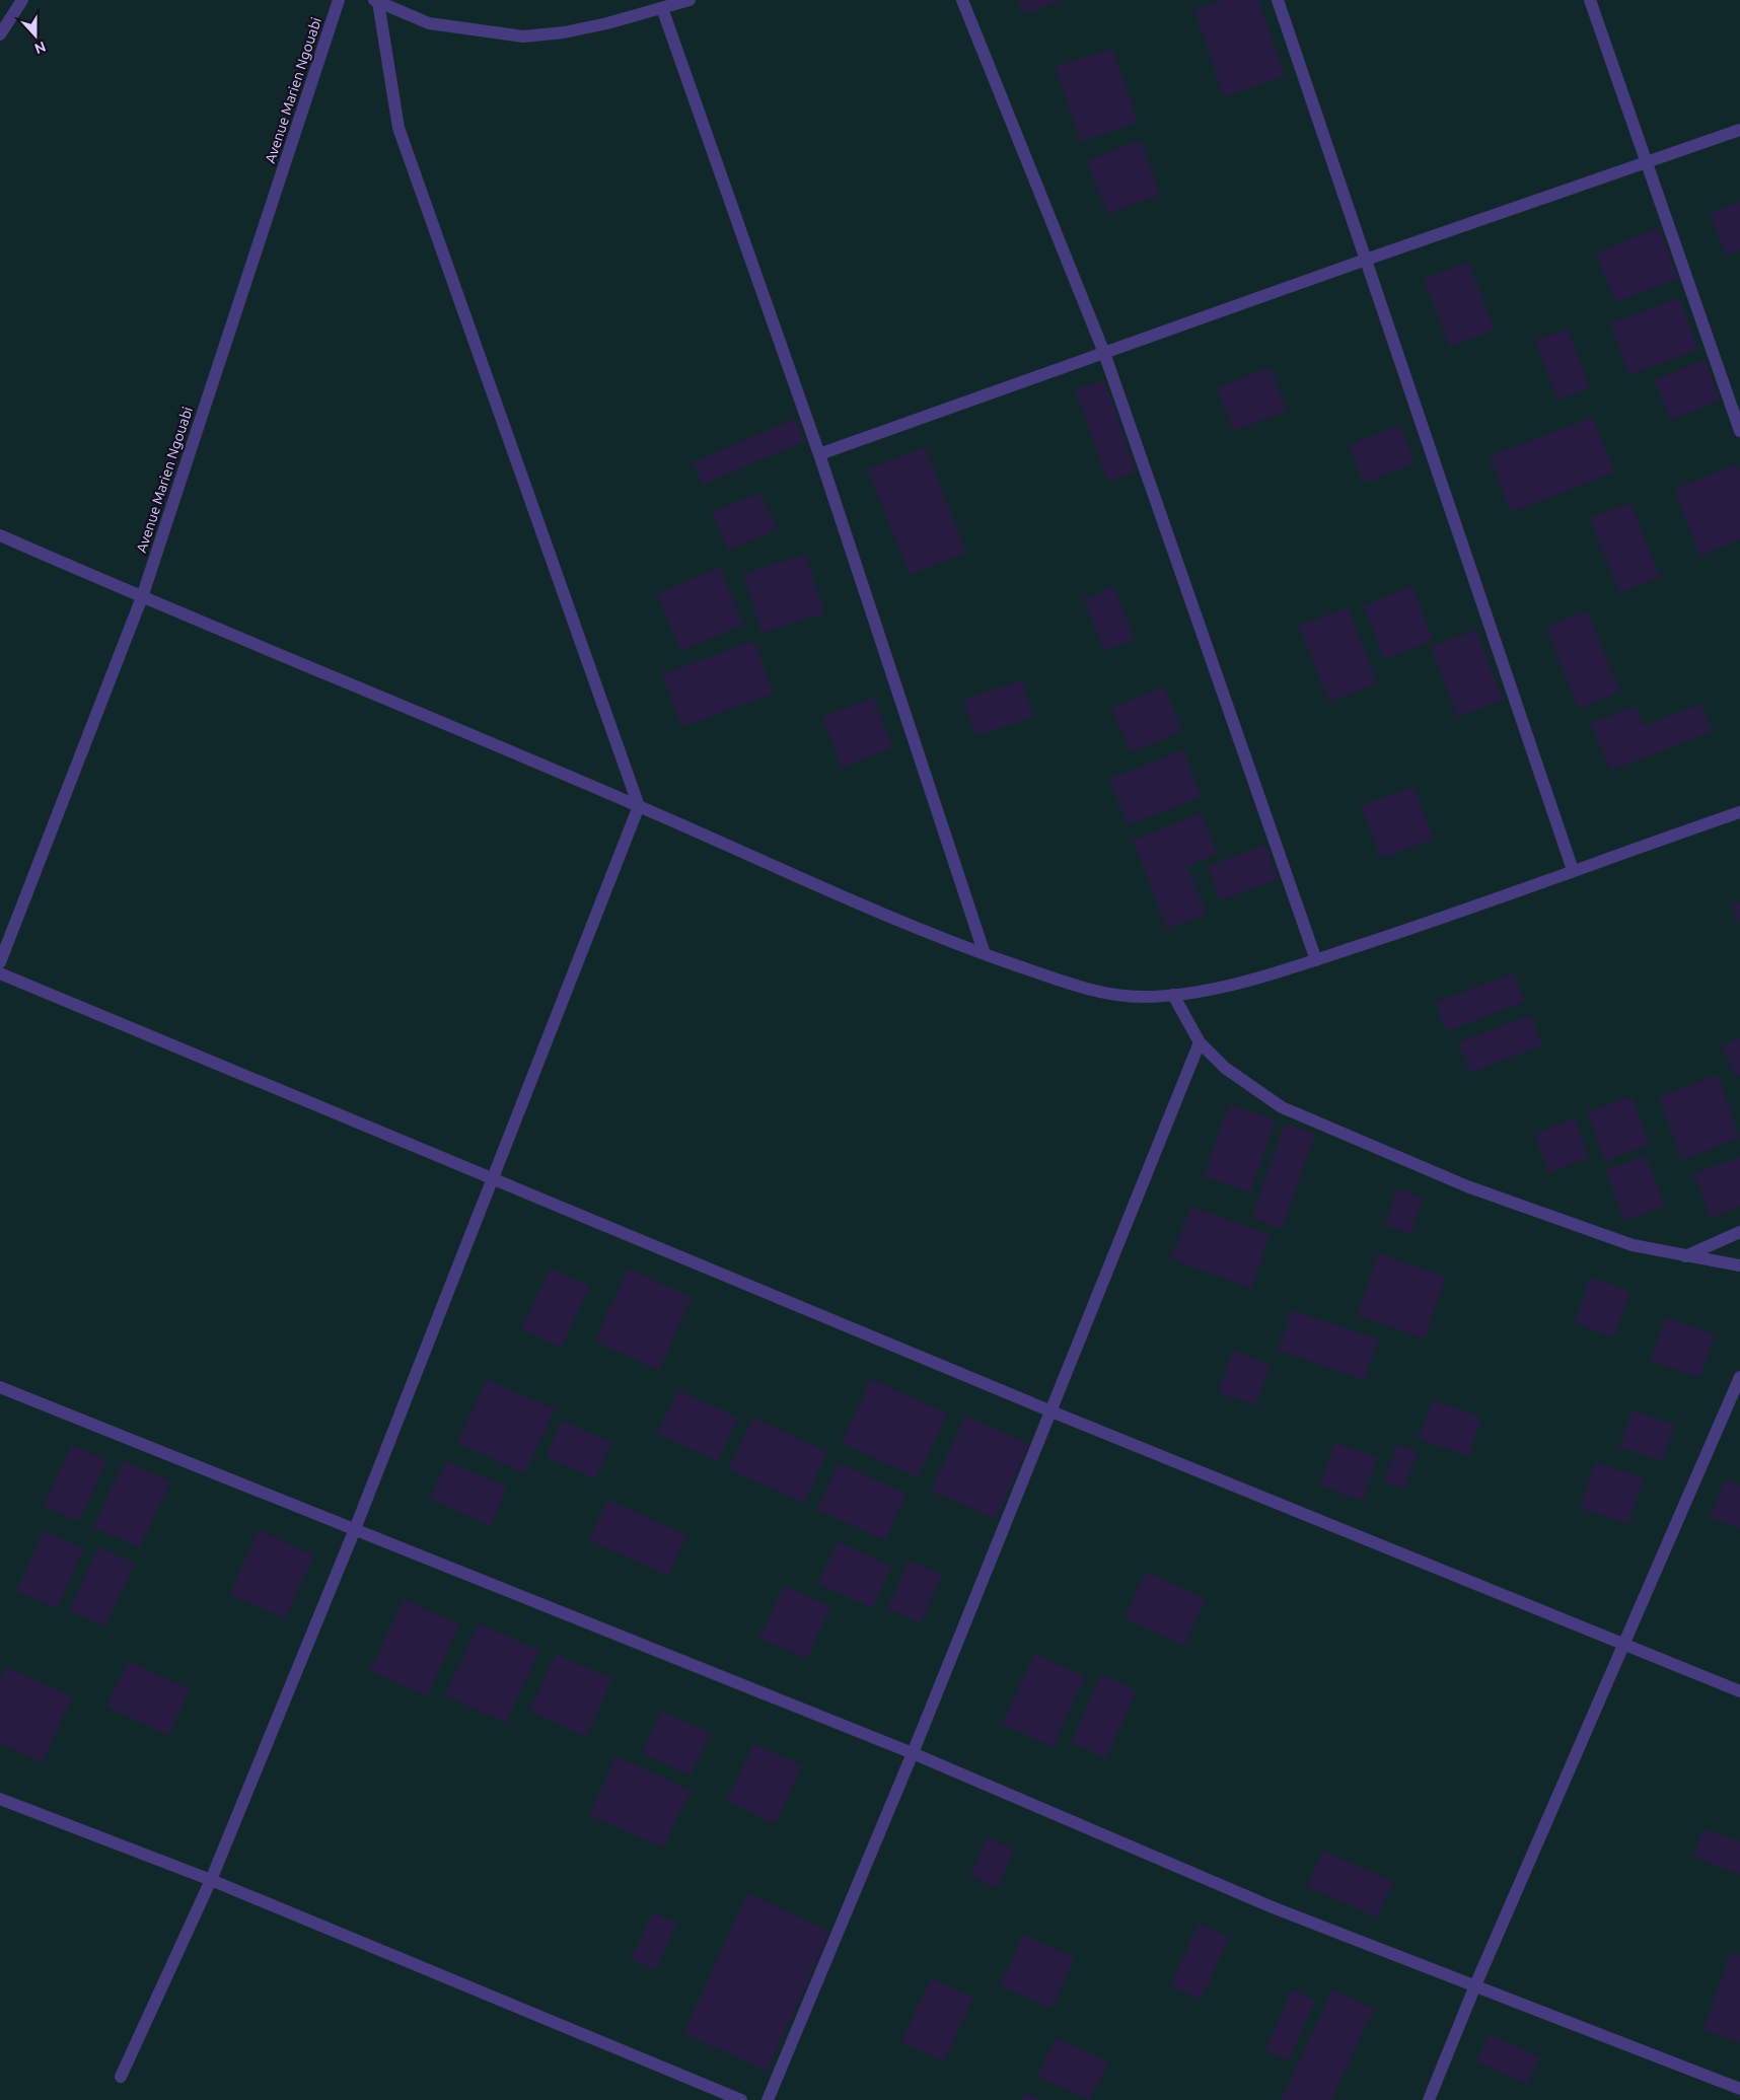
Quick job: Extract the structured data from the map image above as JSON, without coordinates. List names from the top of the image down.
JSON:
{
  "streets": {
    "street": ["Avenue Marien Ngouabi"]
  },
  "north": "bottom"
}
